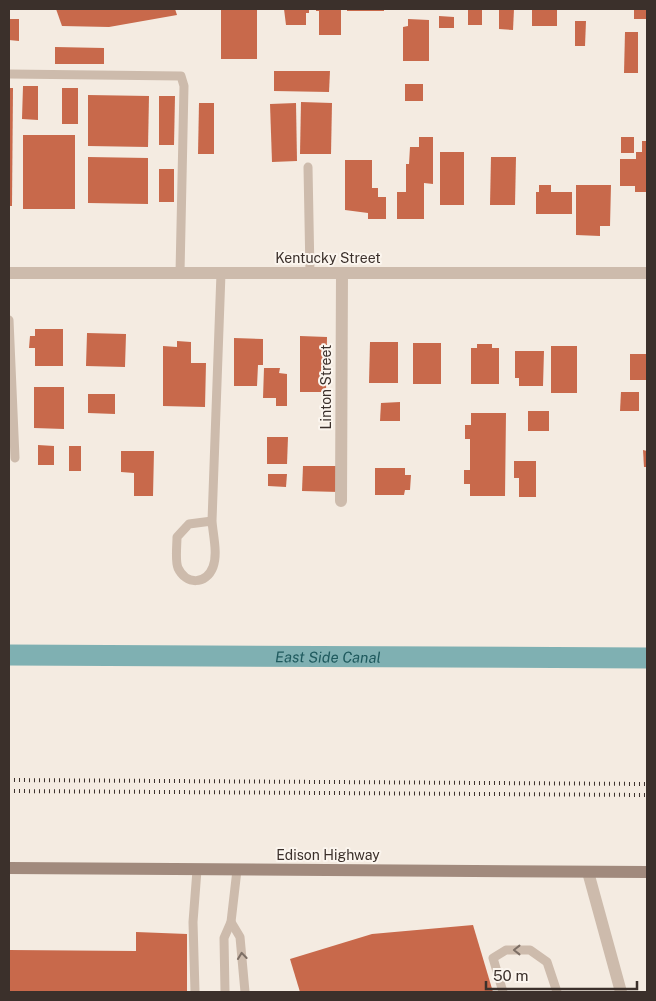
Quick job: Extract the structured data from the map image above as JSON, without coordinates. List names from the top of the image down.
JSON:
{
  "streets": {
    "main road": ["Edison Highway"],
    "street": ["Kentucky Street", "Linton Street"]
  },
  "crossings": [
    ["Kentucky Street", "Linton Street"]
  ],
  "water": ["East Side Canal"],
  "scale_bar": "50 m"
}
